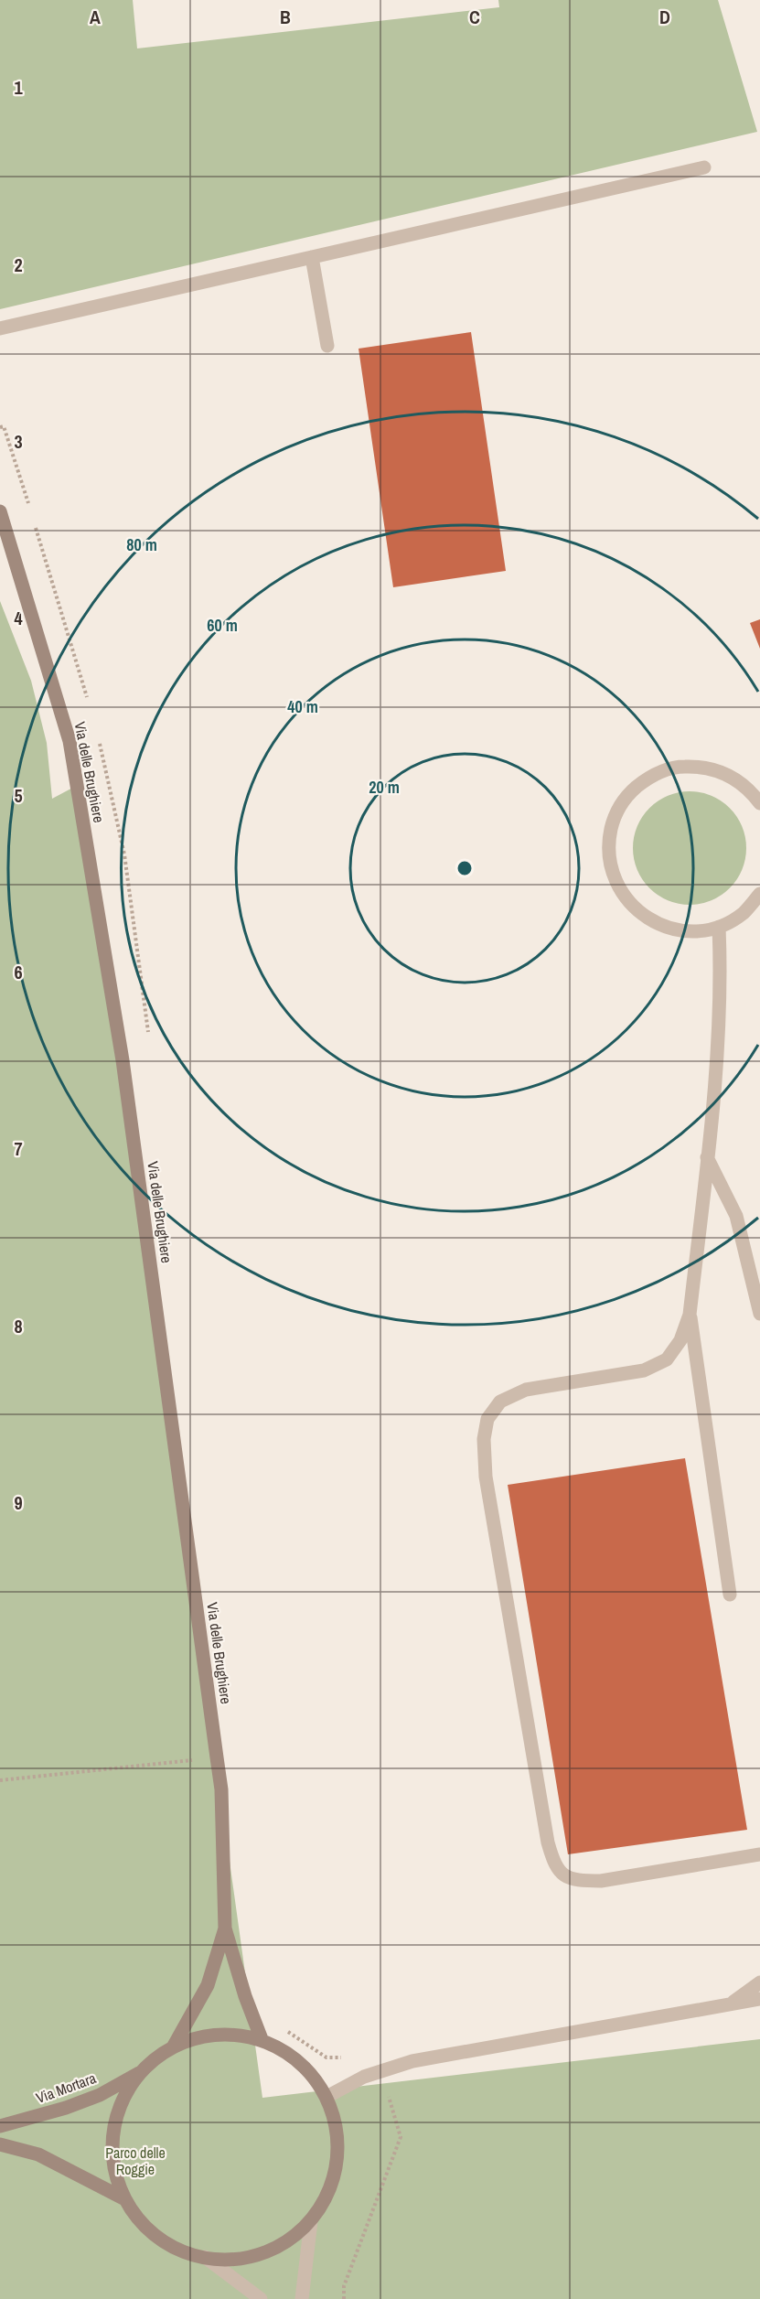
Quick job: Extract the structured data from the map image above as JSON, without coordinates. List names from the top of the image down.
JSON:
{
  "streets": {
    "street": ["Via delle Brughiere", "Via Mortara"]
  },
  "crossings": [
    ["Via delle Brughiere", "Via Mortara"]
  ],
  "parks": ["Parco delle Roggie"],
  "grid": {
    "columns": [
      "A",
      "B",
      "C",
      "D"
    ],
    "rows": [
      "1",
      "2",
      "3",
      "4",
      "5",
      "6",
      "7",
      "8",
      "9"
    ]
  },
  "rings": [
    "80 m",
    "60 m",
    "40 m",
    "20 m"
  ]
}
